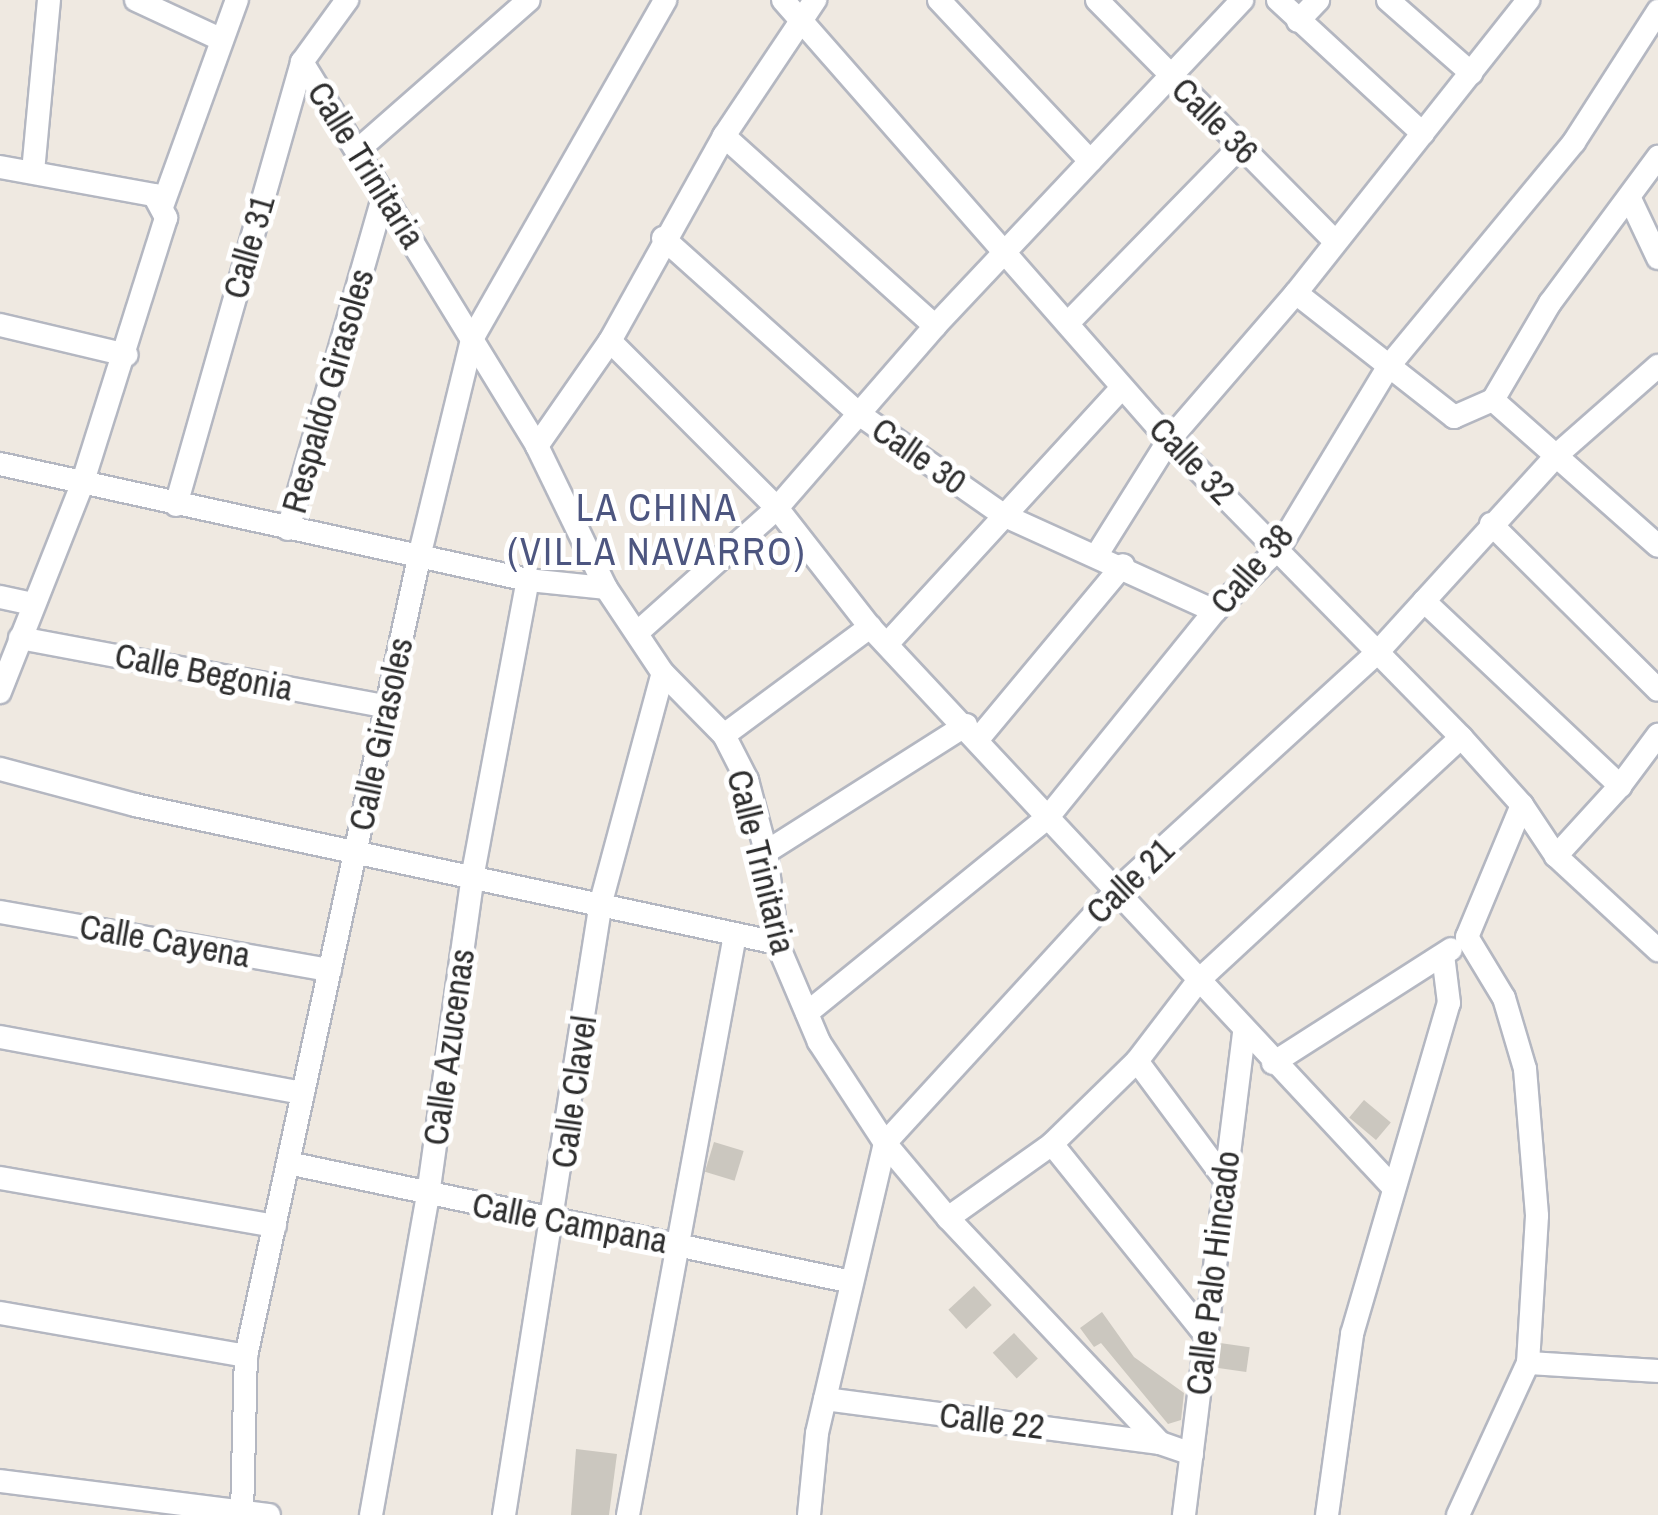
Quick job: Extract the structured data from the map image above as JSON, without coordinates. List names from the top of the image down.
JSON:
{
  "streets": {
    "street": [
      "Calle 36",
      "Calle Trinitaria",
      "Calle 31",
      "Respaldo Girasoles",
      "Calle 30",
      "Calle 32",
      "Calle 38",
      "Calle Begonia",
      "Calle Girasoles",
      "Calle 21",
      "Calle Cayena",
      "Calle Azucenas",
      "Calle Clavel",
      "Calle Campana",
      "Calle Palo Hincado",
      "Calle 22"
    ]
  },
  "crossings": [
    ["Calle Trinitaria", "Calle 31"],
    ["Calle Trinitaria", "Respaldo Girasoles"],
    ["Calle Trinitaria", "Calle 38"],
    ["Calle Trinitaria", "Calle Girasoles"],
    ["Calle Trinitaria", "Calle 21"],
    ["Calle Trinitaria", "Calle Clavel"],
    ["Calle Trinitaria", "Calle Palo Hincado"],
    ["Calle Trinitaria", "Calle 22"],
    ["Calle 30", "Calle 38"],
    ["Calle 32", "Calle 38"],
    ["Calle 32", "Calle 21"],
    ["Calle Begonia", "Calle Girasoles"],
    ["Calle Girasoles", "Calle Cayena"],
    ["Calle Girasoles", "Calle Campana"],
    ["Calle 21", "Calle Campana"],
    ["Calle 21", "Calle 22"],
    ["Calle Azucenas", "Calle Campana"],
    ["Calle Clavel", "Calle Campana"]
  ],
  "districts": ["LA CHINA (VILLA NAVARRO)"]
}
